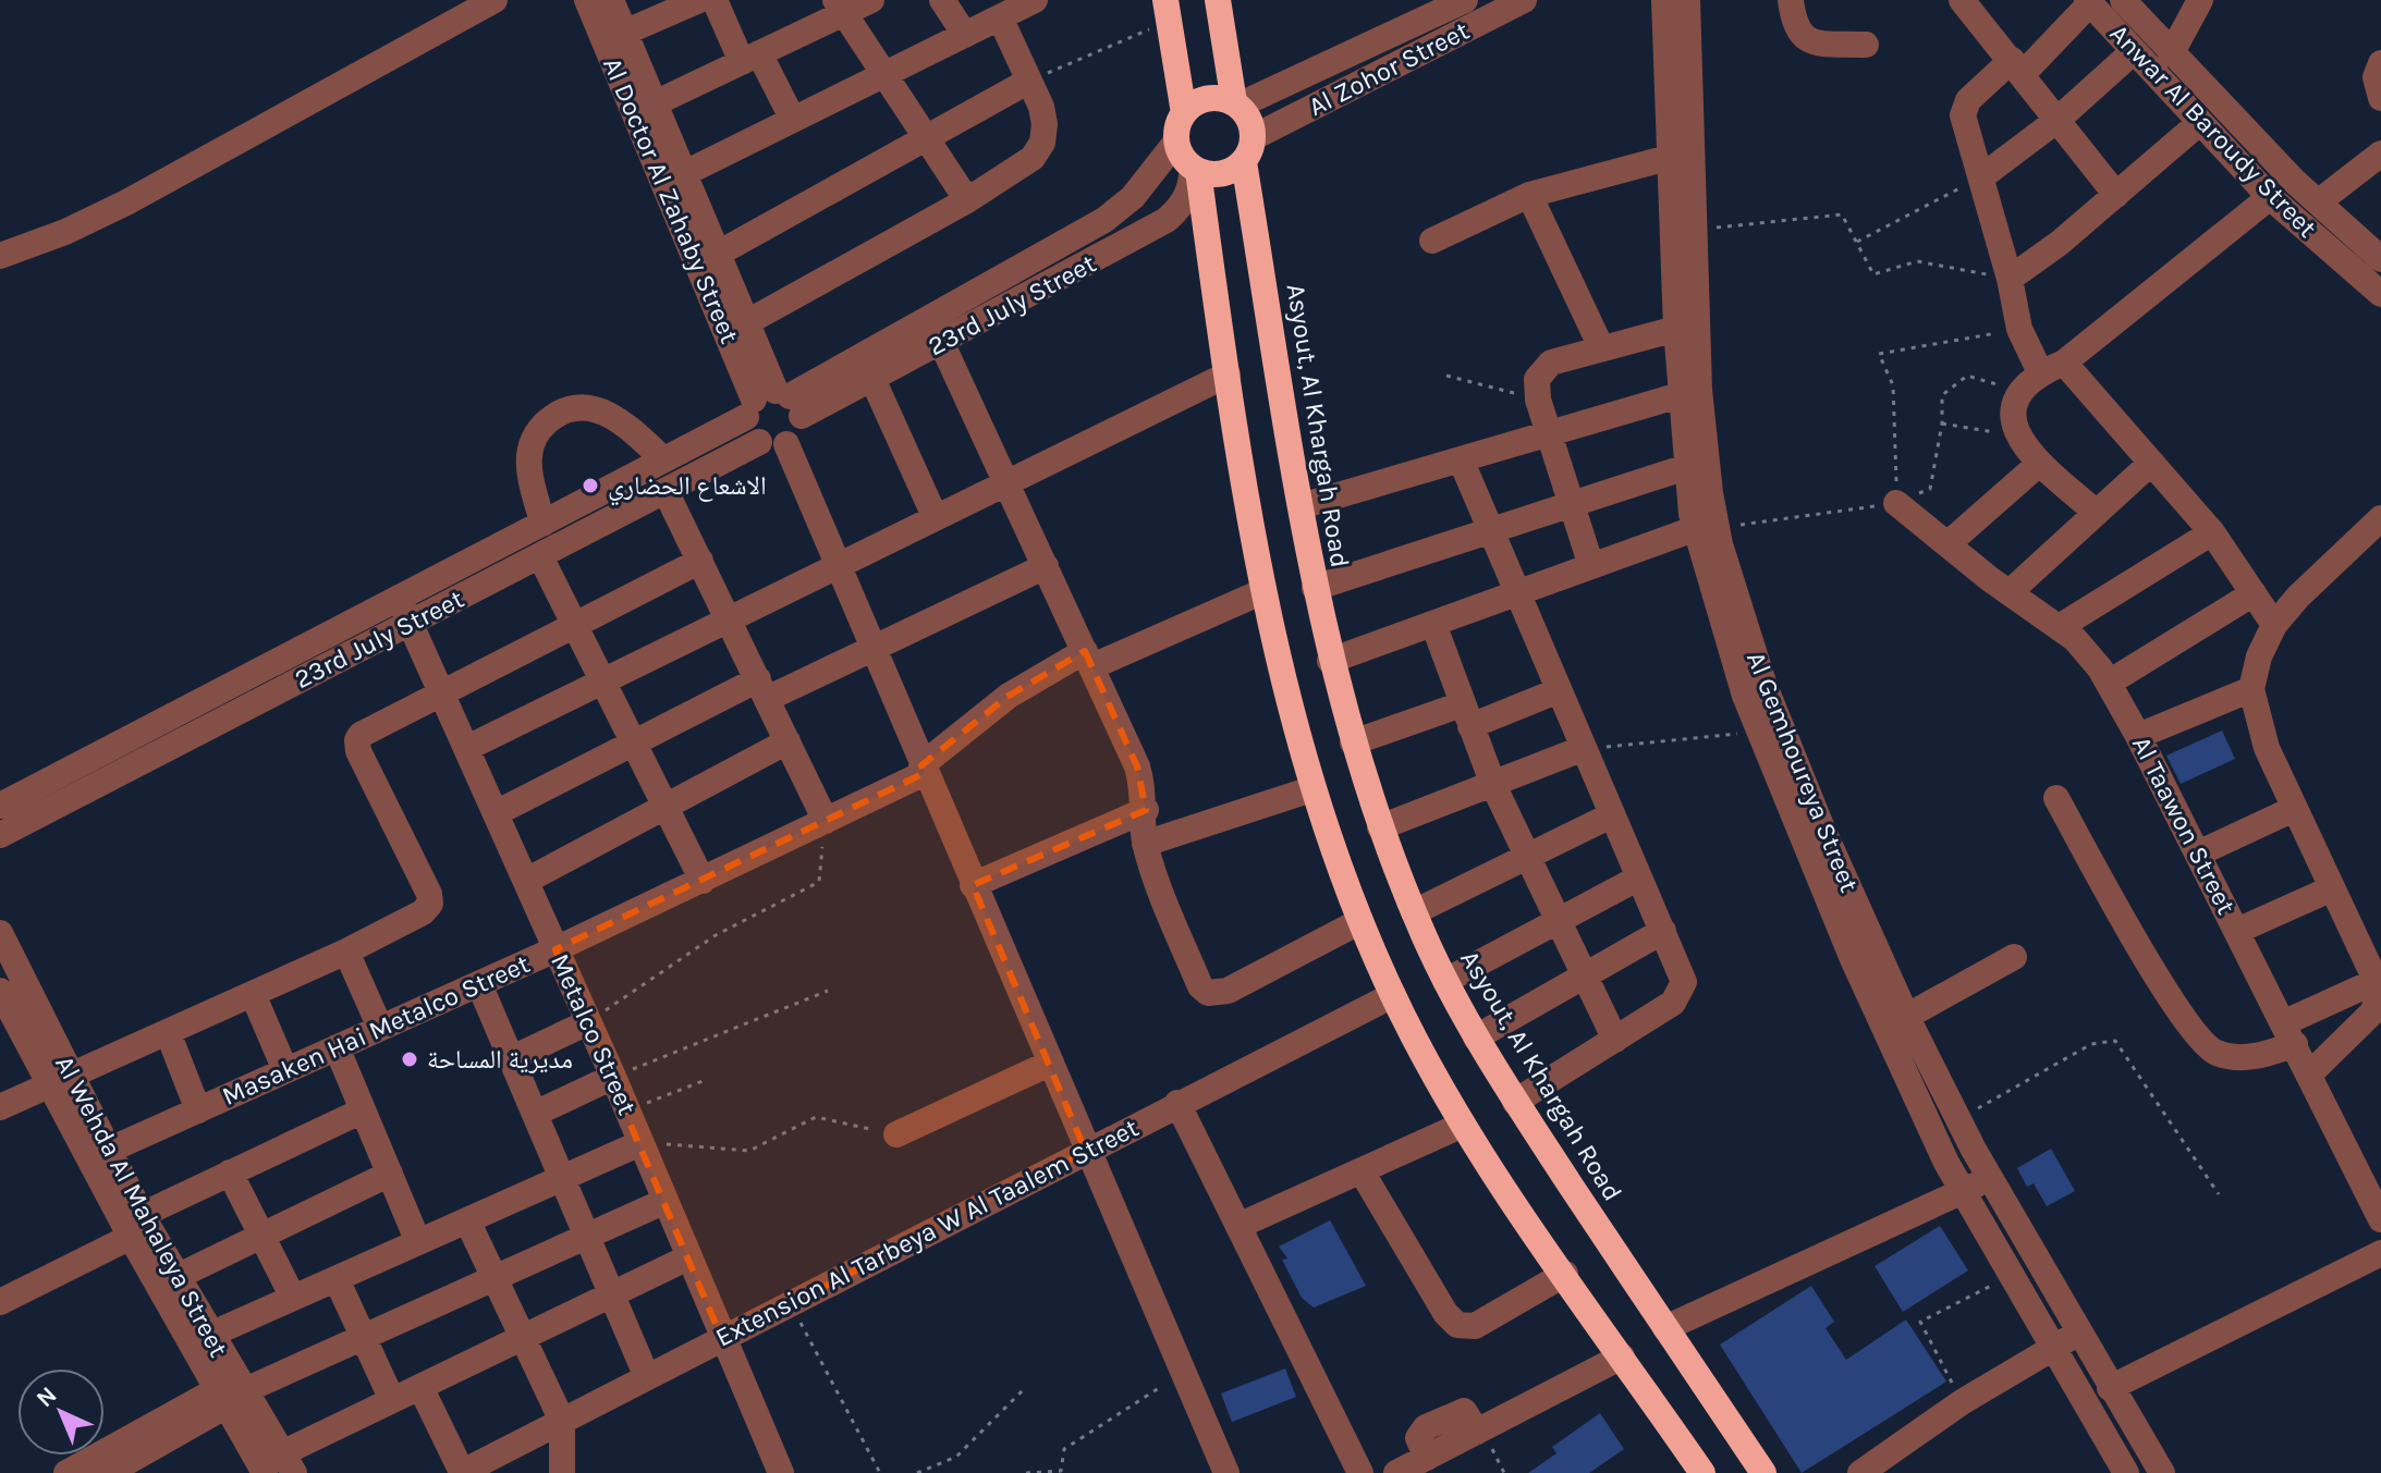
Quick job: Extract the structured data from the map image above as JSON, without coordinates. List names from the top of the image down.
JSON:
{
  "streets": {
    "highway": ["Asyout, Al Khargah Road"],
    "street": [
      "Al Zohor Street",
      "Anwar Al Baroudy Street",
      "Al Doctor Al Zahaby Street",
      "23rd July Street",
      "Al Gemhoureya Street",
      "Al Taawon Street",
      "Masaken Hai Metalco Street",
      "Metalco Street",
      "Al Wehda Al Mahaleya Street",
      "Extension Al Tarbeya W Al Taalem Street"
    ]
  },
  "crossings": [
    ["Al Zohor Street", "23rd July Street"],
    ["Al Zohor Street", "Asyout, Al Khargah Road"],
    ["Al Doctor Al Zahaby Street", "23rd July Street"],
    ["23rd July Street", "Asyout, Al Khargah Road"],
    ["23rd July Street", "Metalco Street"],
    ["Masaken Hai Metalco Street", "Metalco Street"],
    ["Masaken Hai Metalco Street", "Al Wehda Al Mahaleya Street"],
    ["Metalco Street", "Extension Al Tarbeya W Al Taalem Street"]
  ],
  "places": ["الاشعاع الحضاري", "مديرية المساحة"],
  "north": "top left"
}
